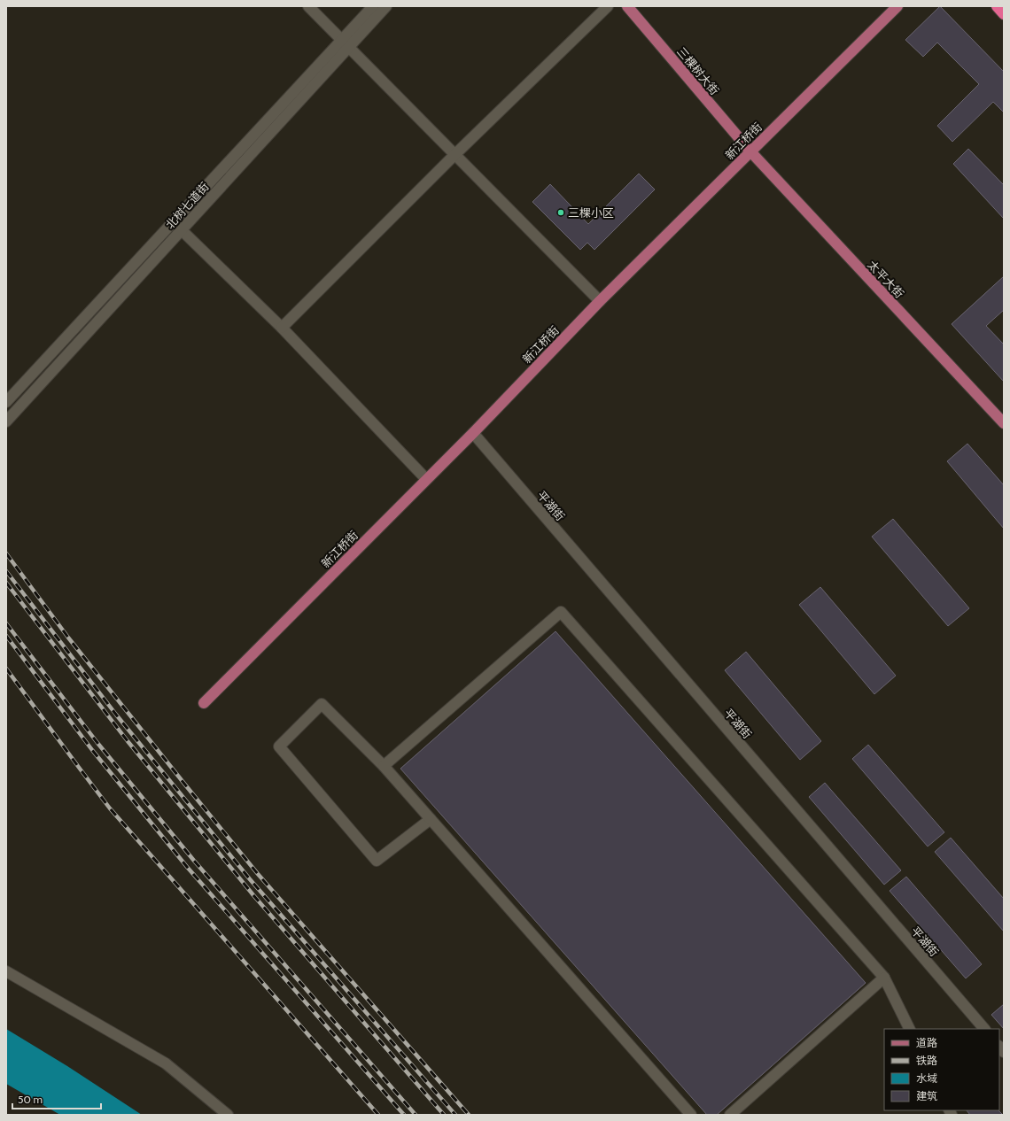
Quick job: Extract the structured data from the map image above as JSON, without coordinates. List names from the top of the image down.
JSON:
{
  "streets": {
    "main road": ["三棵树大街", "新江桥街", "太平大街"],
    "street": ["北树七道街", "平湖街"]
  },
  "crossings": [
    ["三棵树大街", "新江桥街"],
    ["三棵树大街", "太平大街"],
    ["新江桥街", "太平大街"],
    ["新江桥街", "平湖街"]
  ],
  "places": ["三棵小区"],
  "legend": [
    "道路",
    "铁路",
    "水域",
    "建筑"
  ],
  "scale_bar": "50 m"
}
